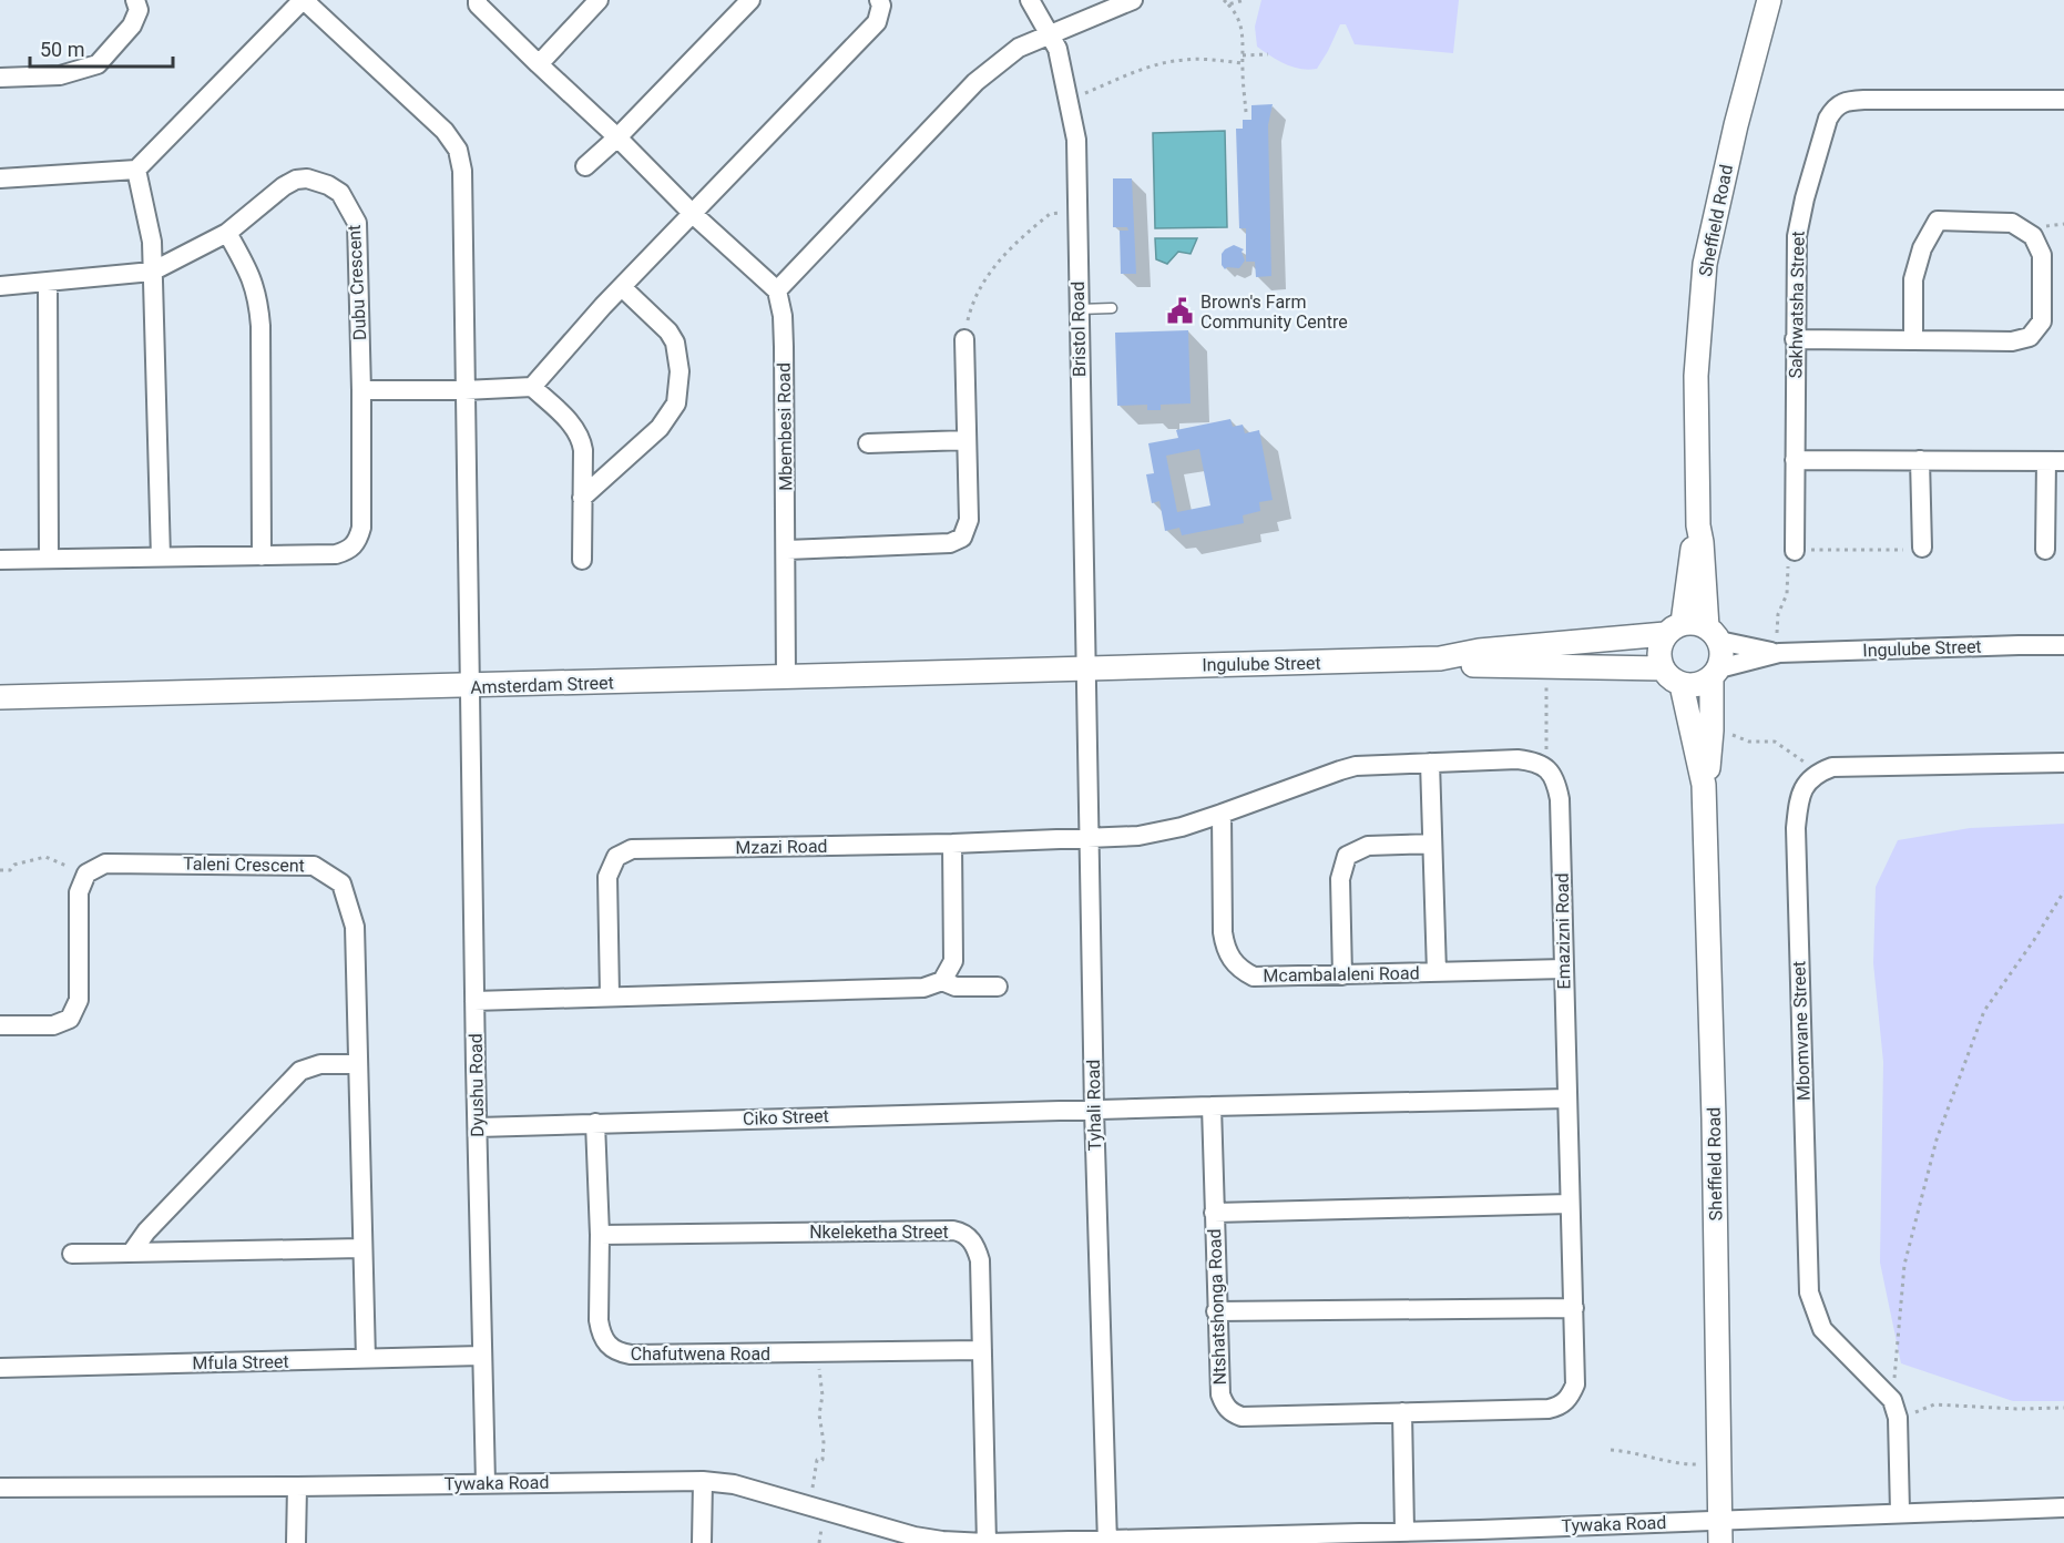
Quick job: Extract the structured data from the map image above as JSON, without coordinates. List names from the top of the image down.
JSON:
{
  "streets": {
    "street": [
      "Sheffield Road",
      "Dubu Crescent",
      "Sakhwatsha Street",
      "Bristol Road",
      "Mbembesi Road",
      "Ingulube Street",
      "Amsterdam Street",
      "Mzazi Road",
      "Taleni Crescent",
      "Emazizni Road",
      "Mcambalaleni Road",
      "Mbomvane Street",
      "Dyushu Road",
      "Tyhali Road",
      "Ciko Street",
      "Nkeleketha Street",
      "Ntshatshonga Road",
      "Chafutwena Road",
      "Mfula Street",
      "Tywaka Road"
    ]
  },
  "crossings": [
    ["Sheffield Road", "Ingulube Street"],
    ["Sheffield Road", "Tywaka Road"],
    ["Bristol Road", "Ingulube Street"],
    ["Bristol Road", "Amsterdam Street"],
    ["Bristol Road", "Tyhali Road"],
    ["Mbembesi Road", "Amsterdam Street"],
    ["Ingulube Street", "Amsterdam Street"],
    ["Ingulube Street", "Tyhali Road"],
    ["Amsterdam Street", "Dyushu Road"],
    ["Amsterdam Street", "Tyhali Road"],
    ["Mzazi Road", "Tyhali Road"],
    ["Taleni Crescent", "Mfula Street"],
    ["Emazizni Road", "Mcambalaleni Road"],
    ["Emazizni Road", "Ciko Street"],
    ["Emazizni Road", "Ntshatshonga Road"],
    ["Dyushu Road", "Ciko Street"],
    ["Dyushu Road", "Mfula Street"],
    ["Dyushu Road", "Tywaka Road"],
    ["Tyhali Road", "Ciko Street"],
    ["Tyhali Road", "Tywaka Road"],
    ["Ciko Street", "Ntshatshonga Road"],
    ["Ciko Street", "Chafutwena Road"],
    ["Nkeleketha Street", "Chafutwena Road"],
    ["Nkeleketha Street", "Tywaka Road"]
  ],
  "places": {
    "public building": ["Brown's Farm Community Centre"]
  },
  "scale_bar": "50 m"
}
